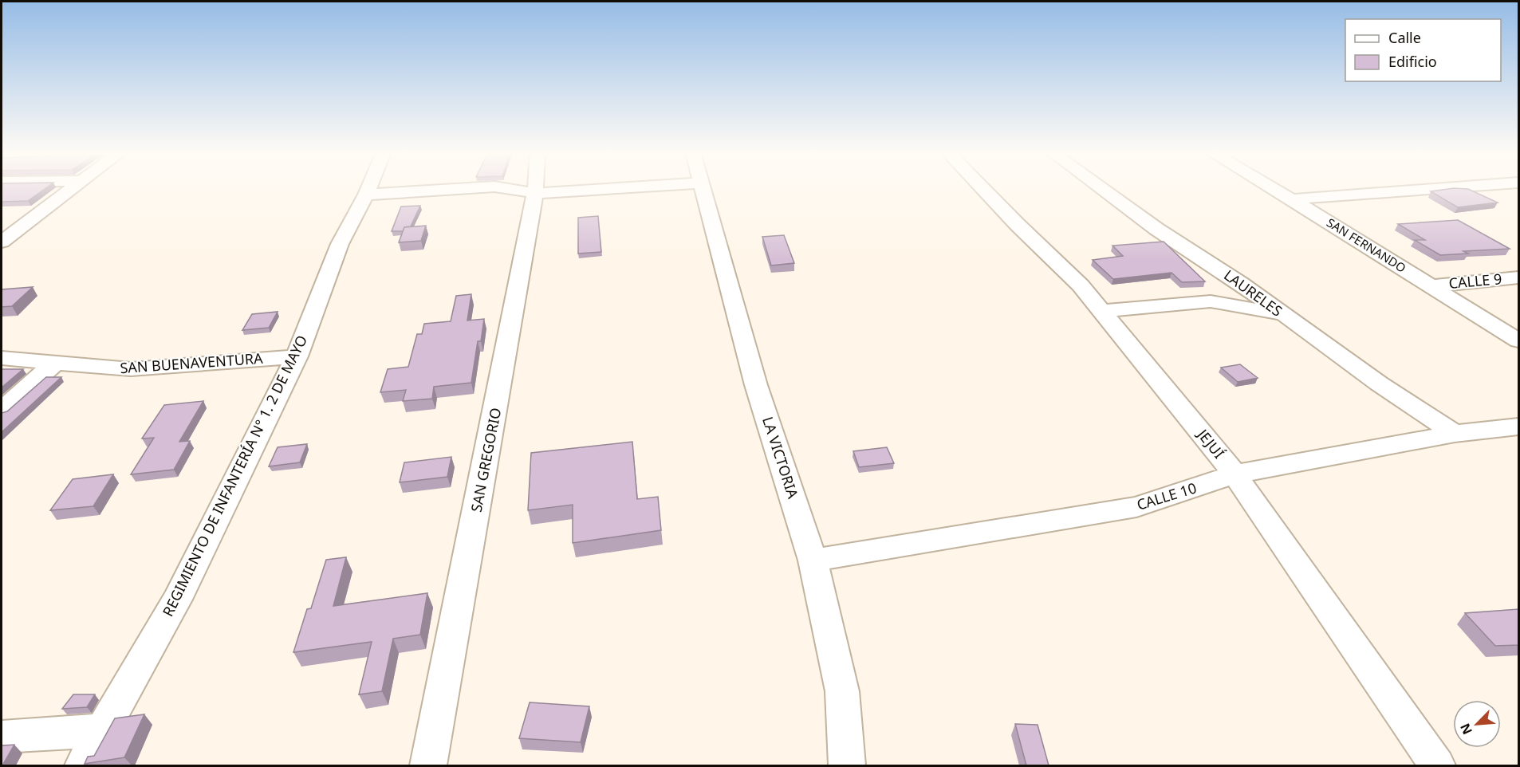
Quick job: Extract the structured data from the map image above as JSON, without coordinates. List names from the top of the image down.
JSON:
{
  "streets": {
    "street": [
      "SAN FERNANDO",
      "CALLE 9",
      "LAURELES",
      "SAN BUENAVENTURA",
      "JEJUÍ",
      "LA VICTORIA",
      "SAN GREGORIO",
      "REGIMIENTO DE INFANTERÍA N° 1. 2 DE MAYO",
      "CALLE 10"
    ]
  },
  "crossings": [
    ["SAN FERNANDO", "CALLE 9"],
    ["LAURELES", "CALLE 10"],
    ["SAN BUENAVENTURA", "REGIMIENTO DE INFANTERÍA N° 1. 2 DE MAYO"],
    ["JEJUÍ", "CALLE 10"],
    ["LA VICTORIA", "CALLE 10"]
  ],
  "legend": ["Calle", "Edificio"],
  "north": "bottom left"
}
